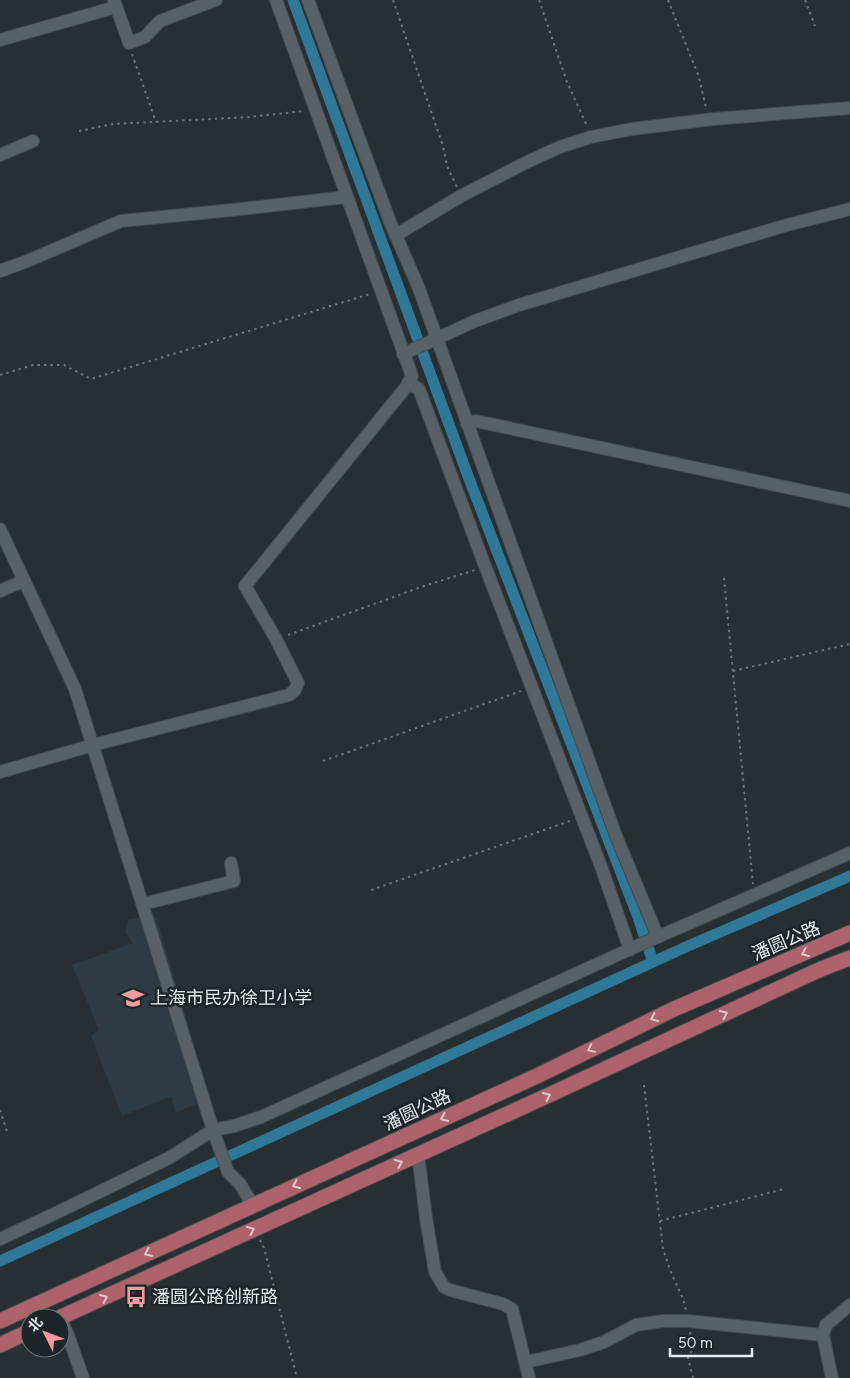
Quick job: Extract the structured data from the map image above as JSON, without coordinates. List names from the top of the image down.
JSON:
{
  "streets": {
    "main road": ["潘圆公路"]
  },
  "places": {
    "school or university": ["上海市民办徐卫小学"],
    "bus stop": ["潘圆公路创新路"]
  },
  "scale_bar": "50 m",
  "north": "top left"
}
